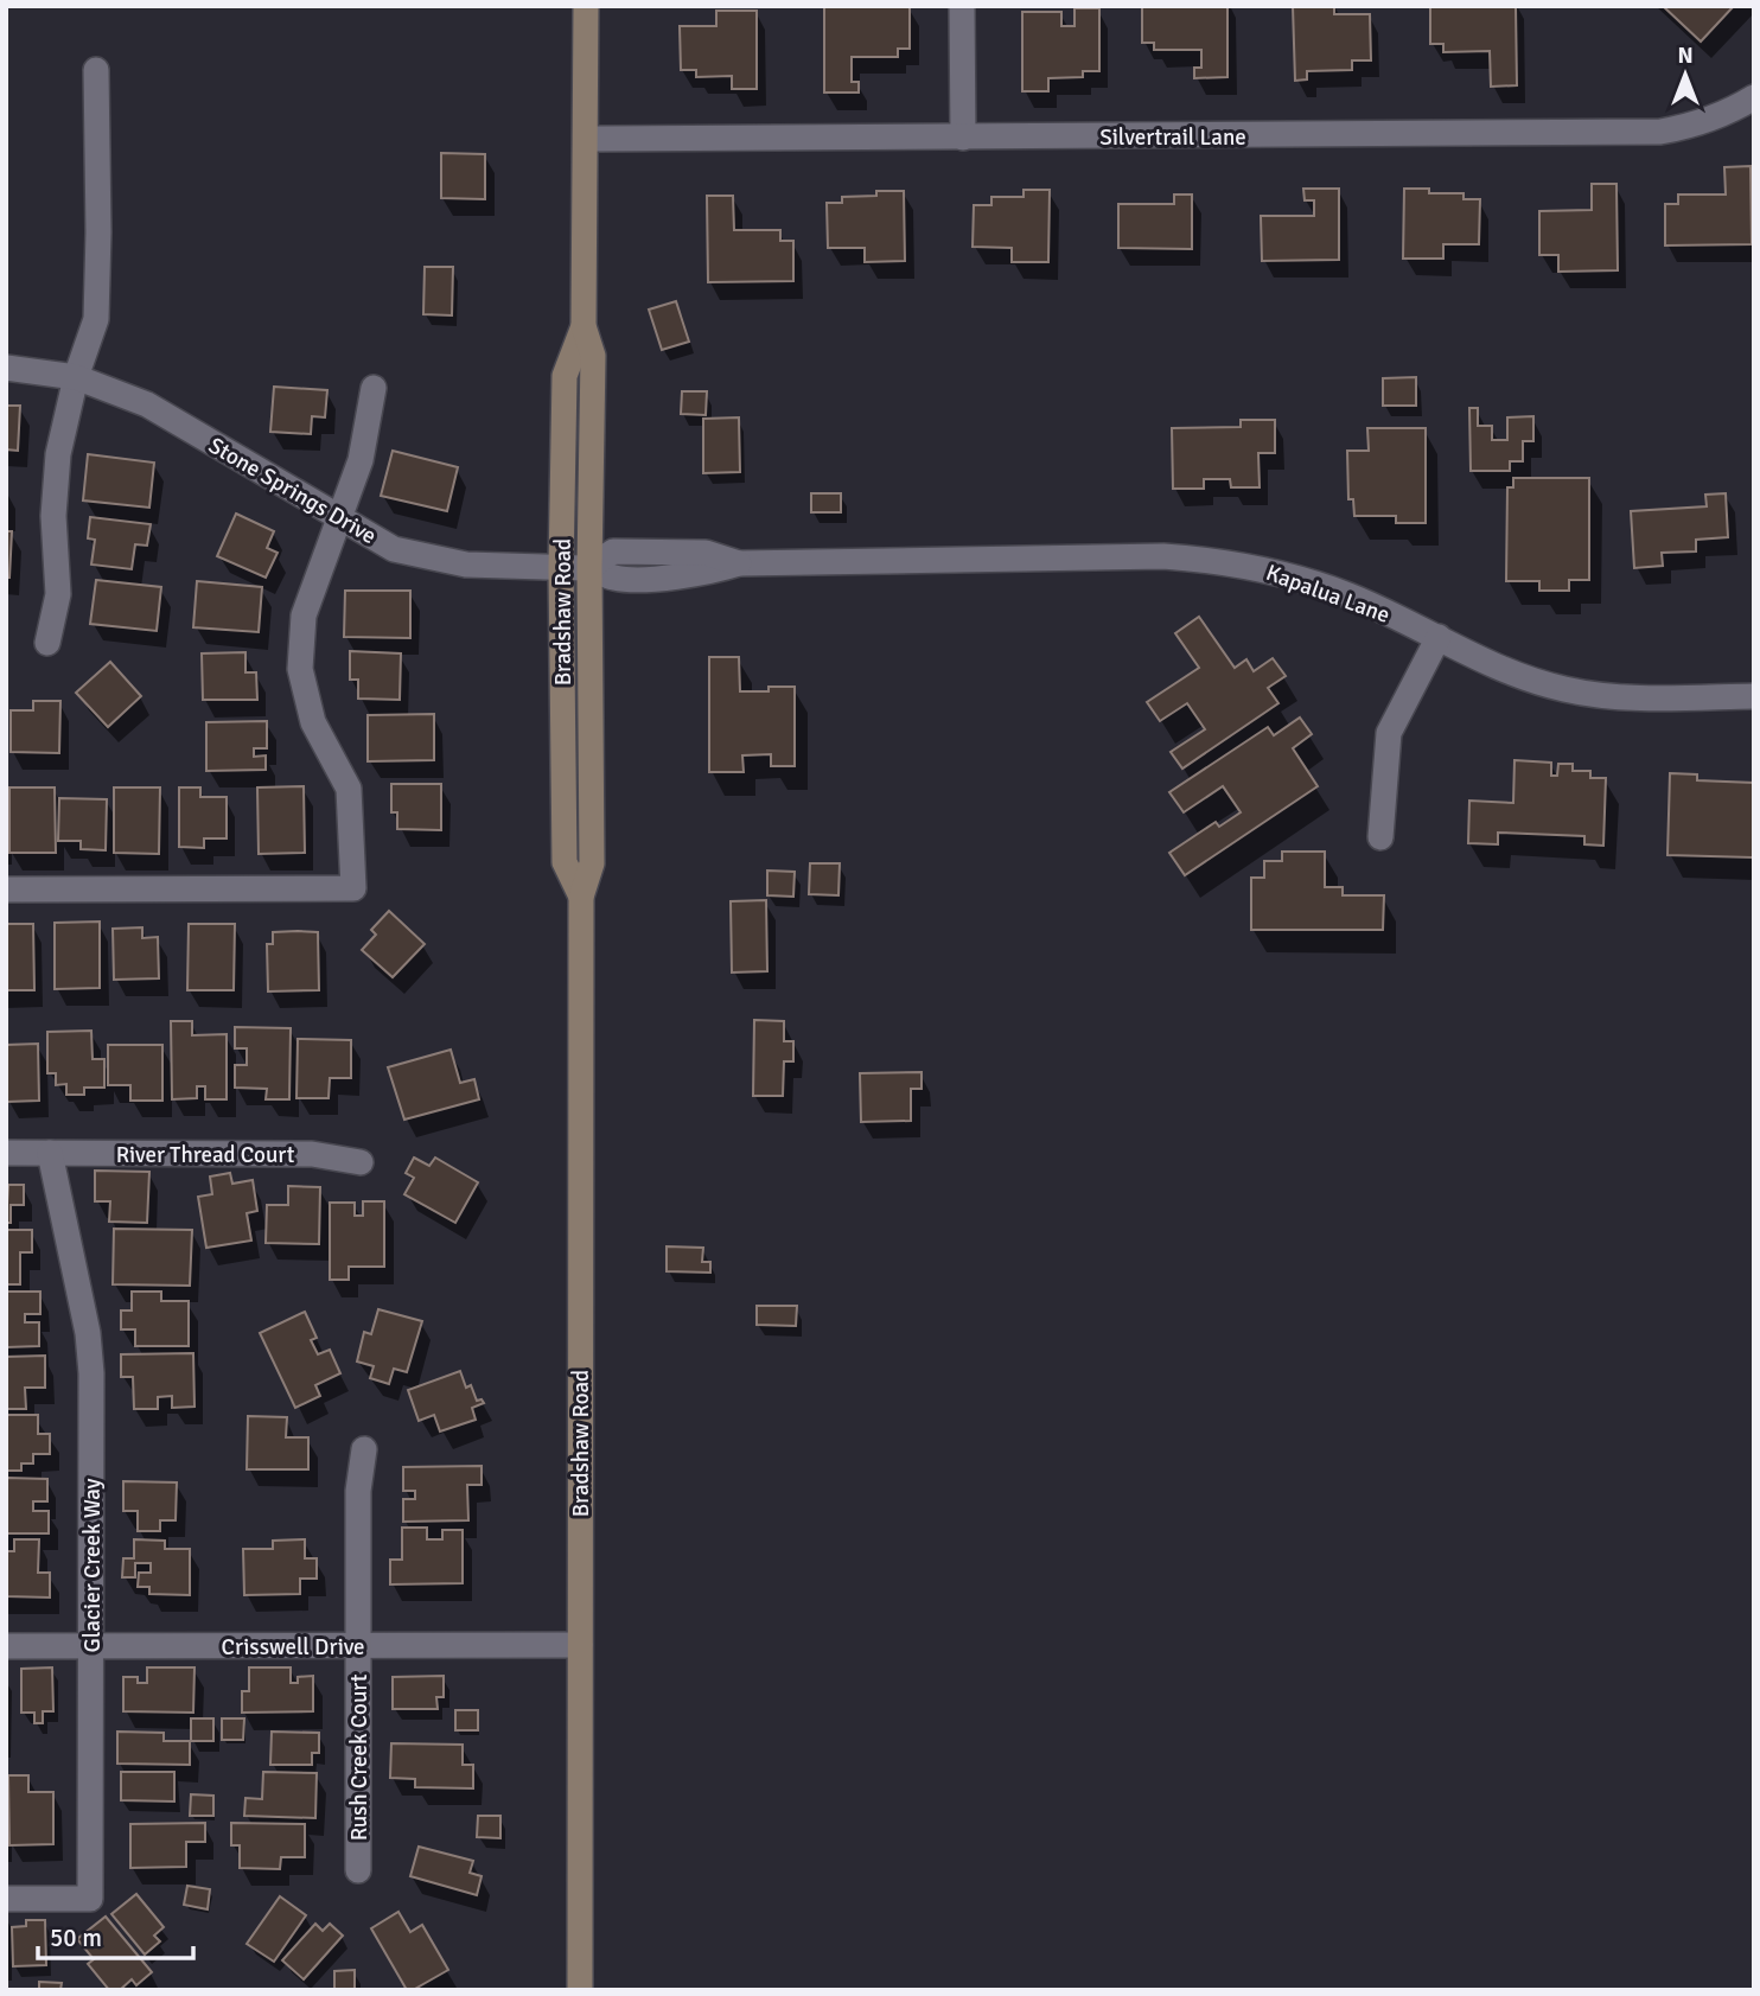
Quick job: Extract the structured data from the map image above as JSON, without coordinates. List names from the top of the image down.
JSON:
{
  "streets": {
    "main road": ["Bradshaw Road"],
    "street": [
      "Silvertrail Lane",
      "Stone Springs Drive",
      "Kapalua Lane",
      "River Thread Court",
      "Glacier Creek Way",
      "Crisswell Drive",
      "Rush Creek Court"
    ]
  },
  "crossings": [
    ["Silvertrail Lane", "Bradshaw Road"],
    ["Stone Springs Drive", "Kapalua Lane"],
    ["Stone Springs Drive", "Bradshaw Road"],
    ["Kapalua Lane", "Bradshaw Road"],
    ["Bradshaw Road", "Crisswell Drive"],
    ["River Thread Court", "Glacier Creek Way"],
    ["Glacier Creek Way", "Crisswell Drive"],
    ["Crisswell Drive", "Rush Creek Court"]
  ],
  "scale_bar": "50 m",
  "north": "top"
}
